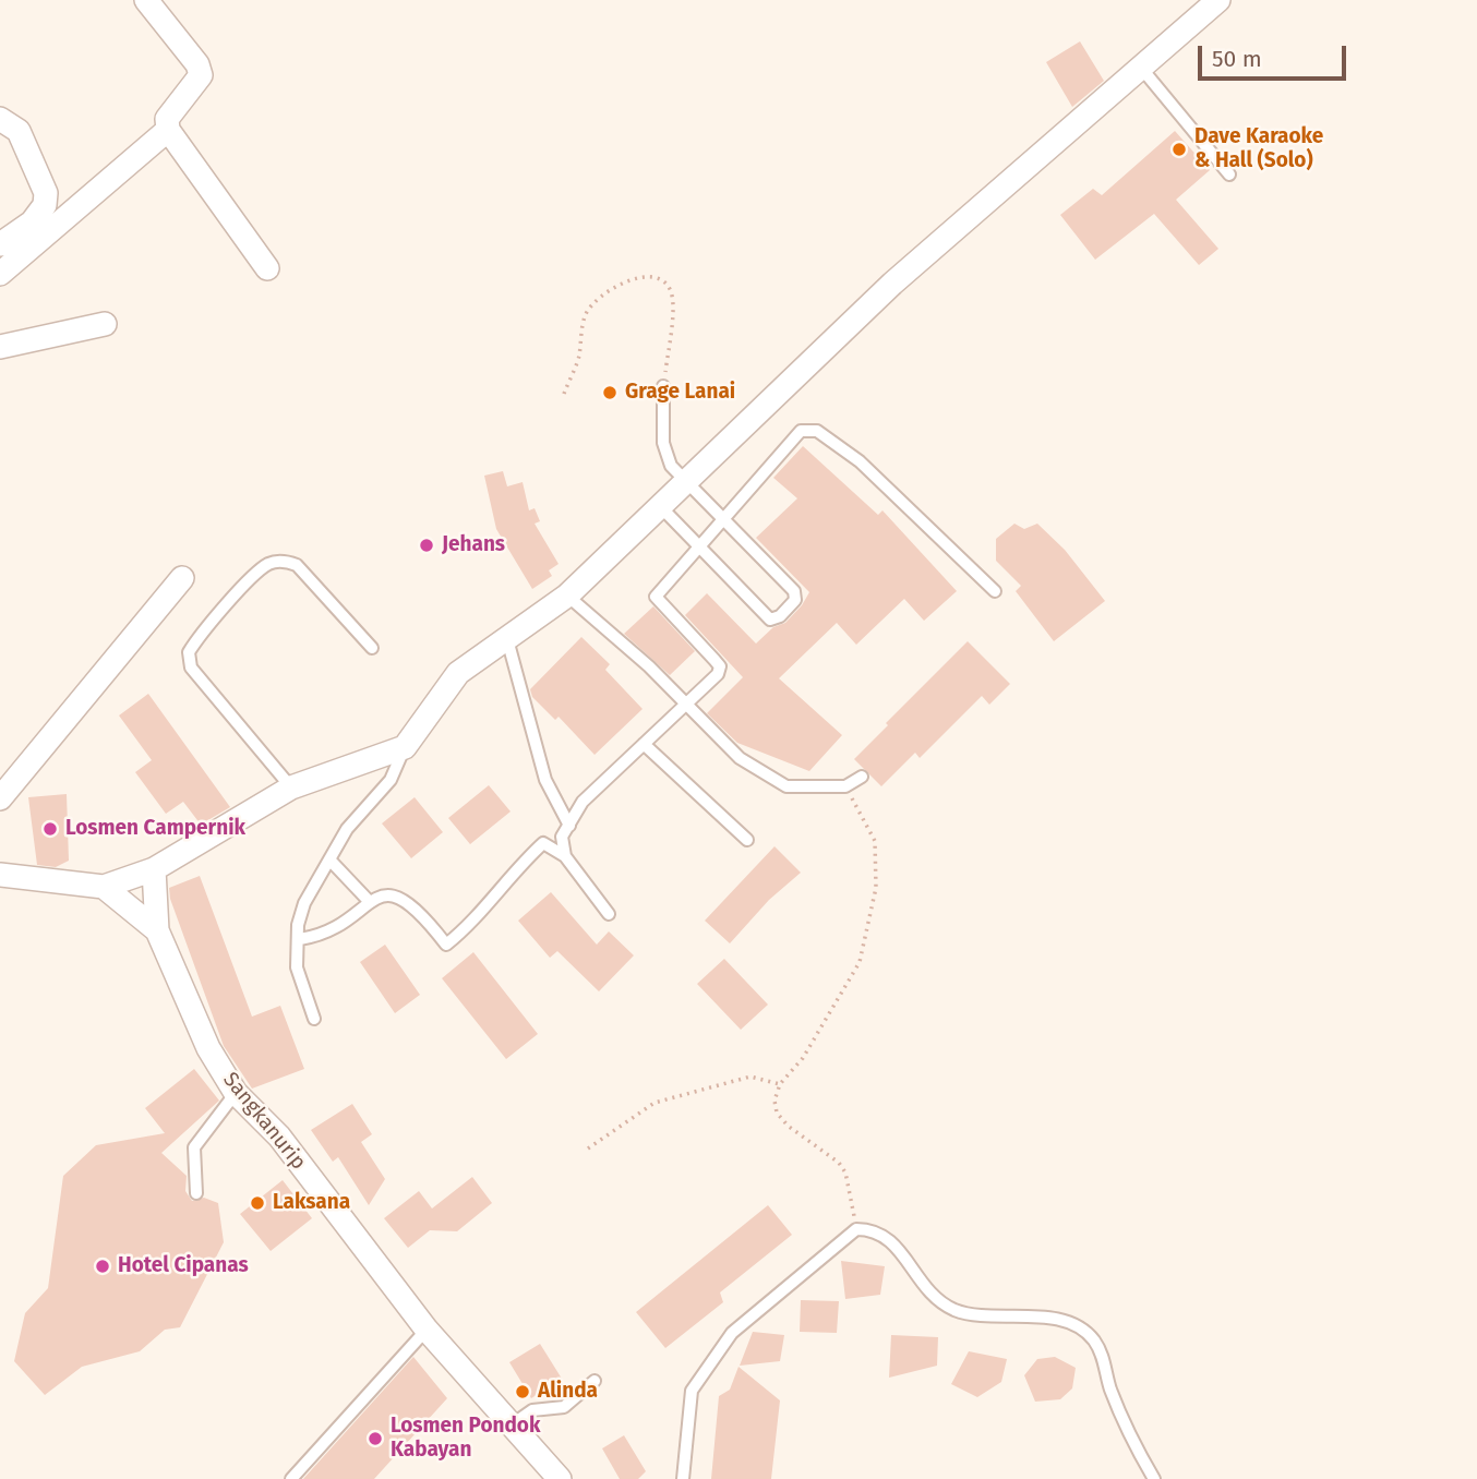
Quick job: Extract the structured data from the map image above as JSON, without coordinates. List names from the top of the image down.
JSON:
{
  "streets": {
    "street": ["Sangkanurip"]
  },
  "places": [
    "Dave Karaoke & Hall (Solo)",
    "Grage Lanai",
    "Jehans",
    "Losmen Campernik",
    "Laksana",
    "Hotel Cipanas",
    "Alinda",
    "Losmen Pondok Kabayan"
  ],
  "scale_bar": "50 m"
}
